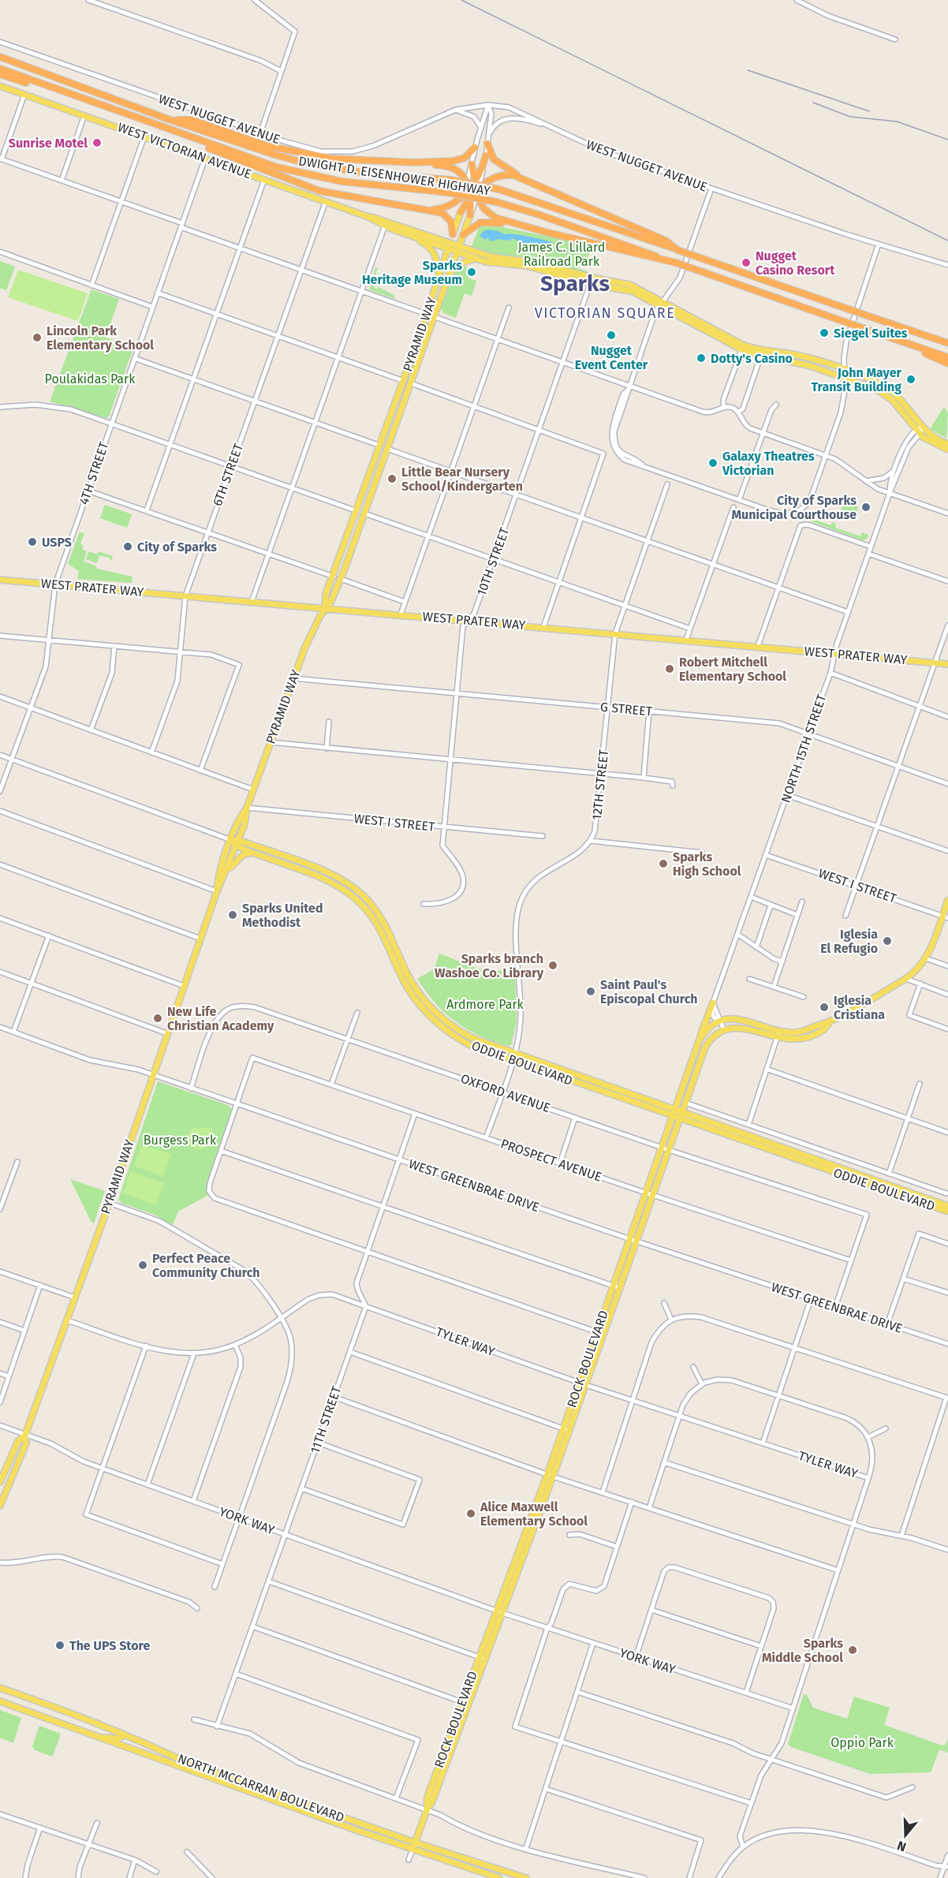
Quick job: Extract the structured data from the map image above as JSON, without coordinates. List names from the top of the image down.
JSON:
{
  "streets": {
    "highway": ["DWIGHT D. EISENHOWER HIGHWAY"],
    "main road": [
      "WEST VICTORIAN AVENUE",
      "PYRAMID WAY",
      "WEST PRATER WAY",
      "ODDIE BOULEVARD",
      "ROCK BOULEVARD",
      "NORTH MCCARRAN BOULEVARD"
    ],
    "street": [
      "WEST NUGGET AVENUE",
      "4TH STREET",
      "6TH STREET",
      "10TH STREET",
      "G STREET",
      "NORTH 15TH STREET",
      "12TH STREET",
      "WEST I STREET",
      "OXFORD AVENUE",
      "PROSPECT AVENUE",
      "WEST GREENBRAE DRIVE",
      "TYLER WAY",
      "11TH STREET",
      "YORK WAY"
    ]
  },
  "crossings": [
    ["WEST VICTORIAN AVENUE", "PYRAMID WAY"],
    ["WEST VICTORIAN AVENUE", "4TH STREET"],
    ["WEST VICTORIAN AVENUE", "6TH STREET"],
    ["WEST VICTORIAN AVENUE", "10TH STREET"],
    ["WEST VICTORIAN AVENUE", "NORTH 15TH STREET"],
    ["PYRAMID WAY", "WEST PRATER WAY"],
    ["PYRAMID WAY", "G STREET"],
    ["PYRAMID WAY", "WEST I STREET"],
    ["PYRAMID WAY", "ODDIE BOULEVARD"],
    ["PYRAMID WAY", "WEST GREENBRAE DRIVE"],
    ["PYRAMID WAY", "TYLER WAY"],
    ["PYRAMID WAY", "YORK WAY"],
    ["4TH STREET", "WEST PRATER WAY"],
    ["6TH STREET", "WEST PRATER WAY"],
    ["10TH STREET", "WEST PRATER WAY"],
    ["10TH STREET", "G STREET"],
    ["10TH STREET", "WEST I STREET"],
    ["WEST PRATER WAY", "NORTH 15TH STREET"],
    ["WEST PRATER WAY", "12TH STREET"],
    ["G STREET", "NORTH 15TH STREET"],
    ["G STREET", "12TH STREET"],
    ["NORTH 15TH STREET", "WEST I STREET"],
    ["ODDIE BOULEVARD", "ROCK BOULEVARD"],
    ["OXFORD AVENUE", "PROSPECT AVENUE"],
    ["OXFORD AVENUE", "WEST GREENBRAE DRIVE"],
    ["OXFORD AVENUE", "ROCK BOULEVARD"],
    ["PROSPECT AVENUE", "WEST GREENBRAE DRIVE"],
    ["PROSPECT AVENUE", "ROCK BOULEVARD"],
    ["WEST GREENBRAE DRIVE", "ROCK BOULEVARD"],
    ["TYLER WAY", "ROCK BOULEVARD"],
    ["TYLER WAY", "11TH STREET"],
    ["ROCK BOULEVARD", "YORK WAY"],
    ["ROCK BOULEVARD", "NORTH MCCARRAN BOULEVARD"],
    ["11TH STREET", "YORK WAY"]
  ],
  "districts": ["Sparks", "VICTORIAN SQUARE"],
  "parks": [
    "James C. Lillard Railroad Park",
    "Poulakidas Park",
    "Ardmore Park",
    "Burgess Park",
    "Oppio Park"
  ],
  "places": [
    "Sunrise Motel",
    "Nugget Casino Resort",
    "Sparks Heritage Museum",
    "Siegel Suites",
    "Nugget Event Center",
    "Lincoln Park Elementary School",
    "Dotty's Casino",
    "John Mayer Transit Building",
    "Galaxy Theatres Victorian",
    "Little Bear Nursery School/Kindergarten",
    "City of Sparks Municipal Courthouse",
    "USPS",
    "City of Sparks",
    "Robert Mitchell Elementary School",
    "Sparks High School",
    "Sparks United Methodist",
    "Iglesia El Refugio",
    "Sparks branch Washoe Co. Library",
    "Saint Paul's Episcopal Church",
    "Iglesia Cristiana",
    "New Life Christian Academy",
    "Perfect Peace Community Church",
    "Alice Maxwell Elementary School",
    "The UPS Store",
    "Sparks Middle School"
  ],
  "north": "bottom"
}
